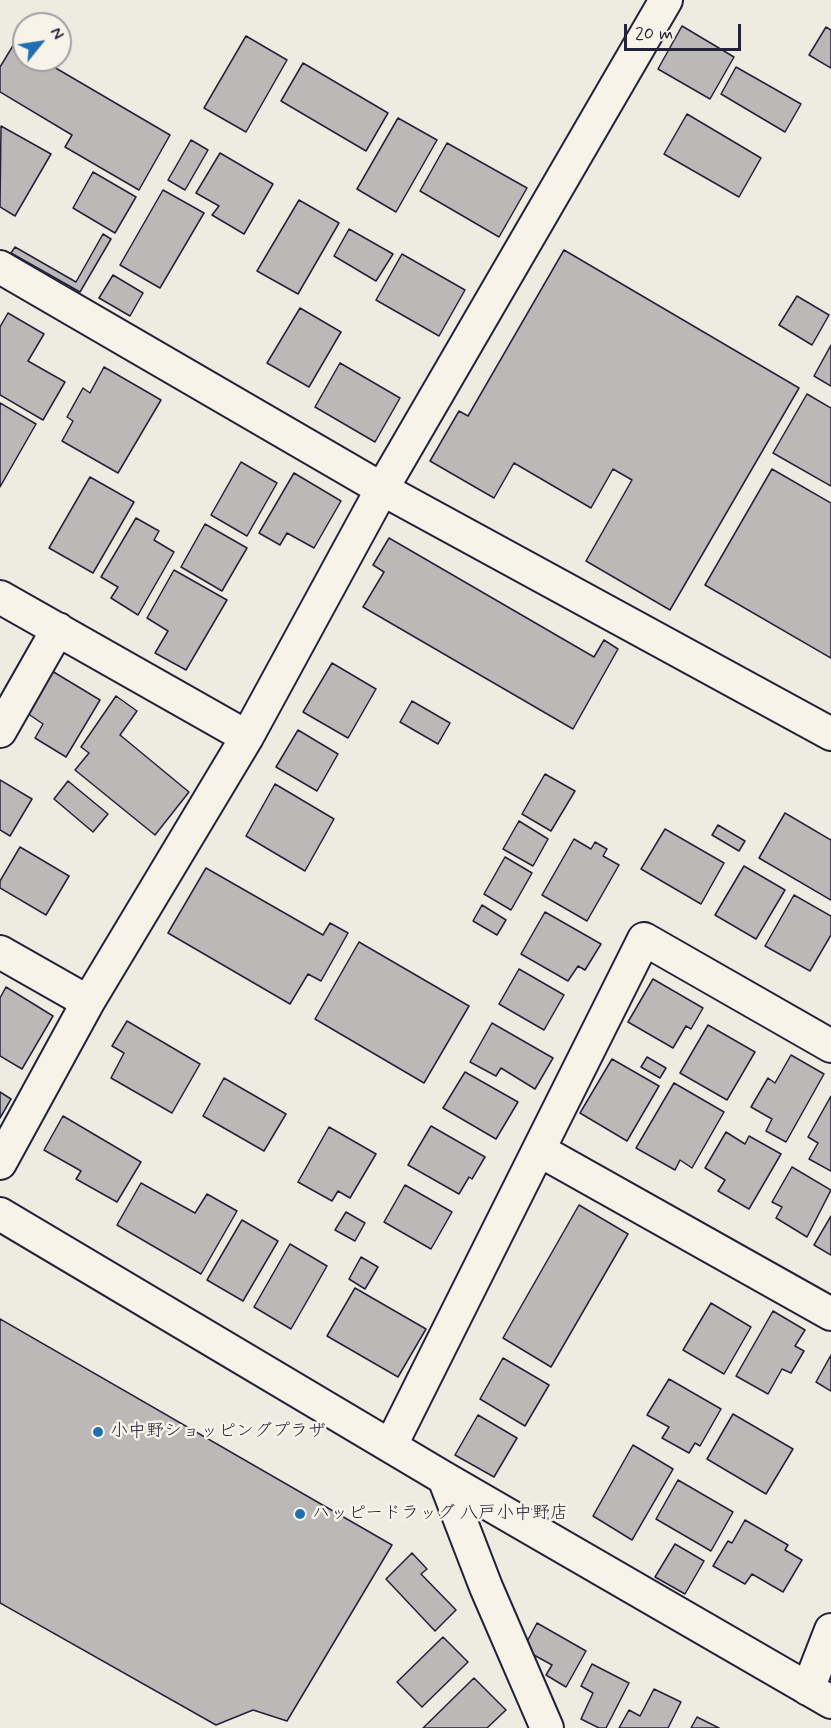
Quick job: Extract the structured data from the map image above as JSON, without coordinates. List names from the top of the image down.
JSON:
{
  "places": ["小中野ショッピングプラザ", "ハッピードラッグ 八戸小中野店"],
  "scale_bar": "20 m",
  "north": "top right"
}
